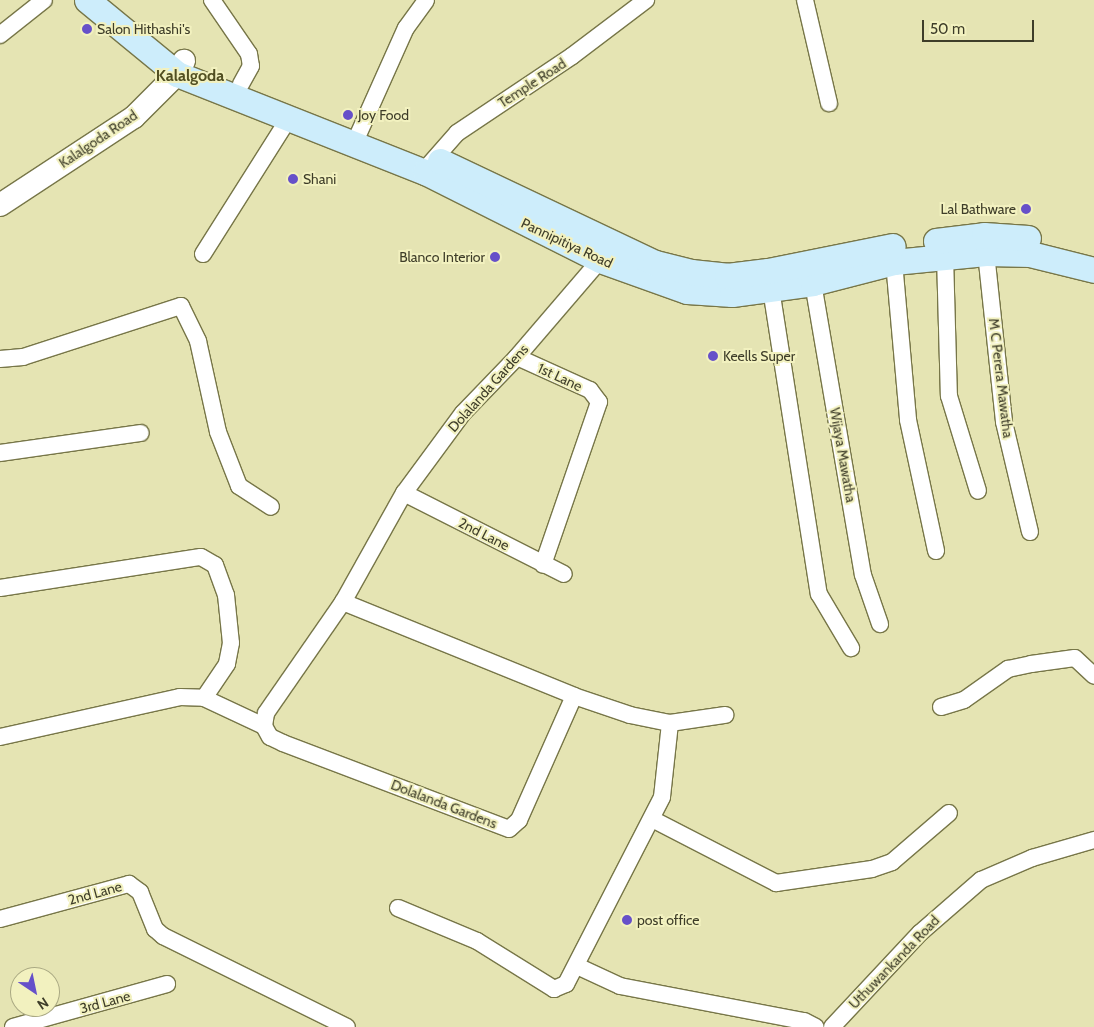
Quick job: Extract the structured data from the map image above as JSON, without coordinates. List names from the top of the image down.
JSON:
{
  "streets": {
    "main road": ["Pannipitiya Road"],
    "street": [
      "Temple Road",
      "Kalalgoda Road",
      "1st Lane",
      "M C Perera Mawatha",
      "Dolalanda Gardens",
      "Wijaya Mawatha",
      "2nd Lane",
      "Uthuwankanda Road",
      "3rd Lane"
    ]
  },
  "crossings": [
    ["Temple Road", "Pannipitiya Road"],
    ["Kalalgoda Road", "Pannipitiya Road"],
    ["Pannipitiya Road", "M C Perera Mawatha"],
    ["Pannipitiya Road", "Dolalanda Gardens"],
    ["Pannipitiya Road", "Wijaya Mawatha"],
    ["1st Lane", "Dolalanda Gardens"],
    ["1st Lane", "2nd Lane"],
    ["Dolalanda Gardens", "2nd Lane"]
  ],
  "districts": ["Kalalgoda"],
  "places": [
    "Salon Hithashi's",
    "Joy Food",
    "Shani",
    "Lal Bathware",
    "Blanco Interior",
    "Keells Super",
    "post office"
  ],
  "scale_bar": "50 m",
  "north": "bottom right"
}
